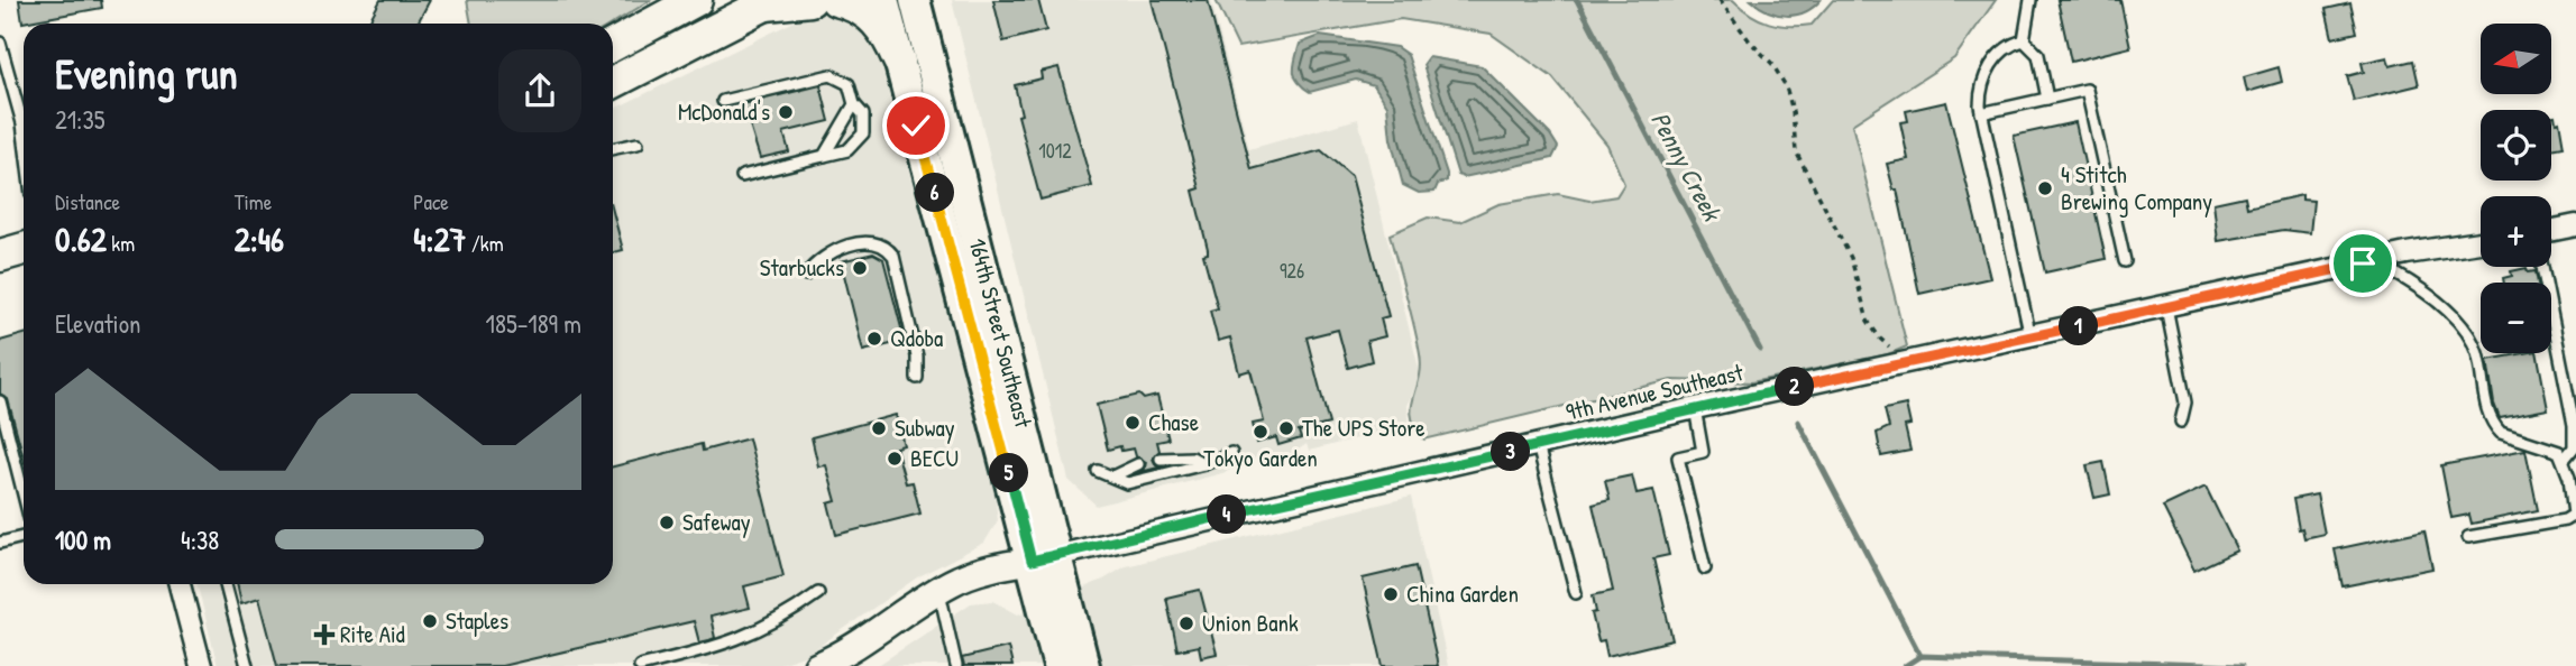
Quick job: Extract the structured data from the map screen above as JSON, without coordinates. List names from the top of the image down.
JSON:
{
  "streets": {
    "main road": ["164th Street Southeast"],
    "street": ["9th Avenue Southeast"]
  },
  "crossings": [
    ["164th Street Southeast", "9th Avenue Southeast"]
  ],
  "water": ["Penny Creek"],
  "places": {
    "other": [
      "McDonald's",
      "4 Stitch Brewing Company",
      "Starbucks",
      "Qdoba",
      "Chase",
      "Subway",
      "The UPS Store",
      "Tokyo Garden",
      "BECU",
      "Safeway",
      "China Garden",
      "Staples",
      "Union Bank"
    ],
    "health": ["Rite Aid"]
  },
  "house_numbers": ["1012", "926"],
  "north": "left",
  "page": {
    "map_buttons": ["+", "−"],
    "heading": ["Evening run", "21:35"],
    "stats": [
      ["Distance", "0.62 km"],
      ["Time", "2:46"],
      ["Pace", "4:27 /km"]
    ],
    "pins": [
      "6",
      "1",
      "2",
      "3",
      "5",
      "4"
    ],
    "chart": ["Elevation", "185–189 m"],
    "list": [
      {
        "name": "100 m",
        "note": "4:38"
      }
    ]
  }
}
